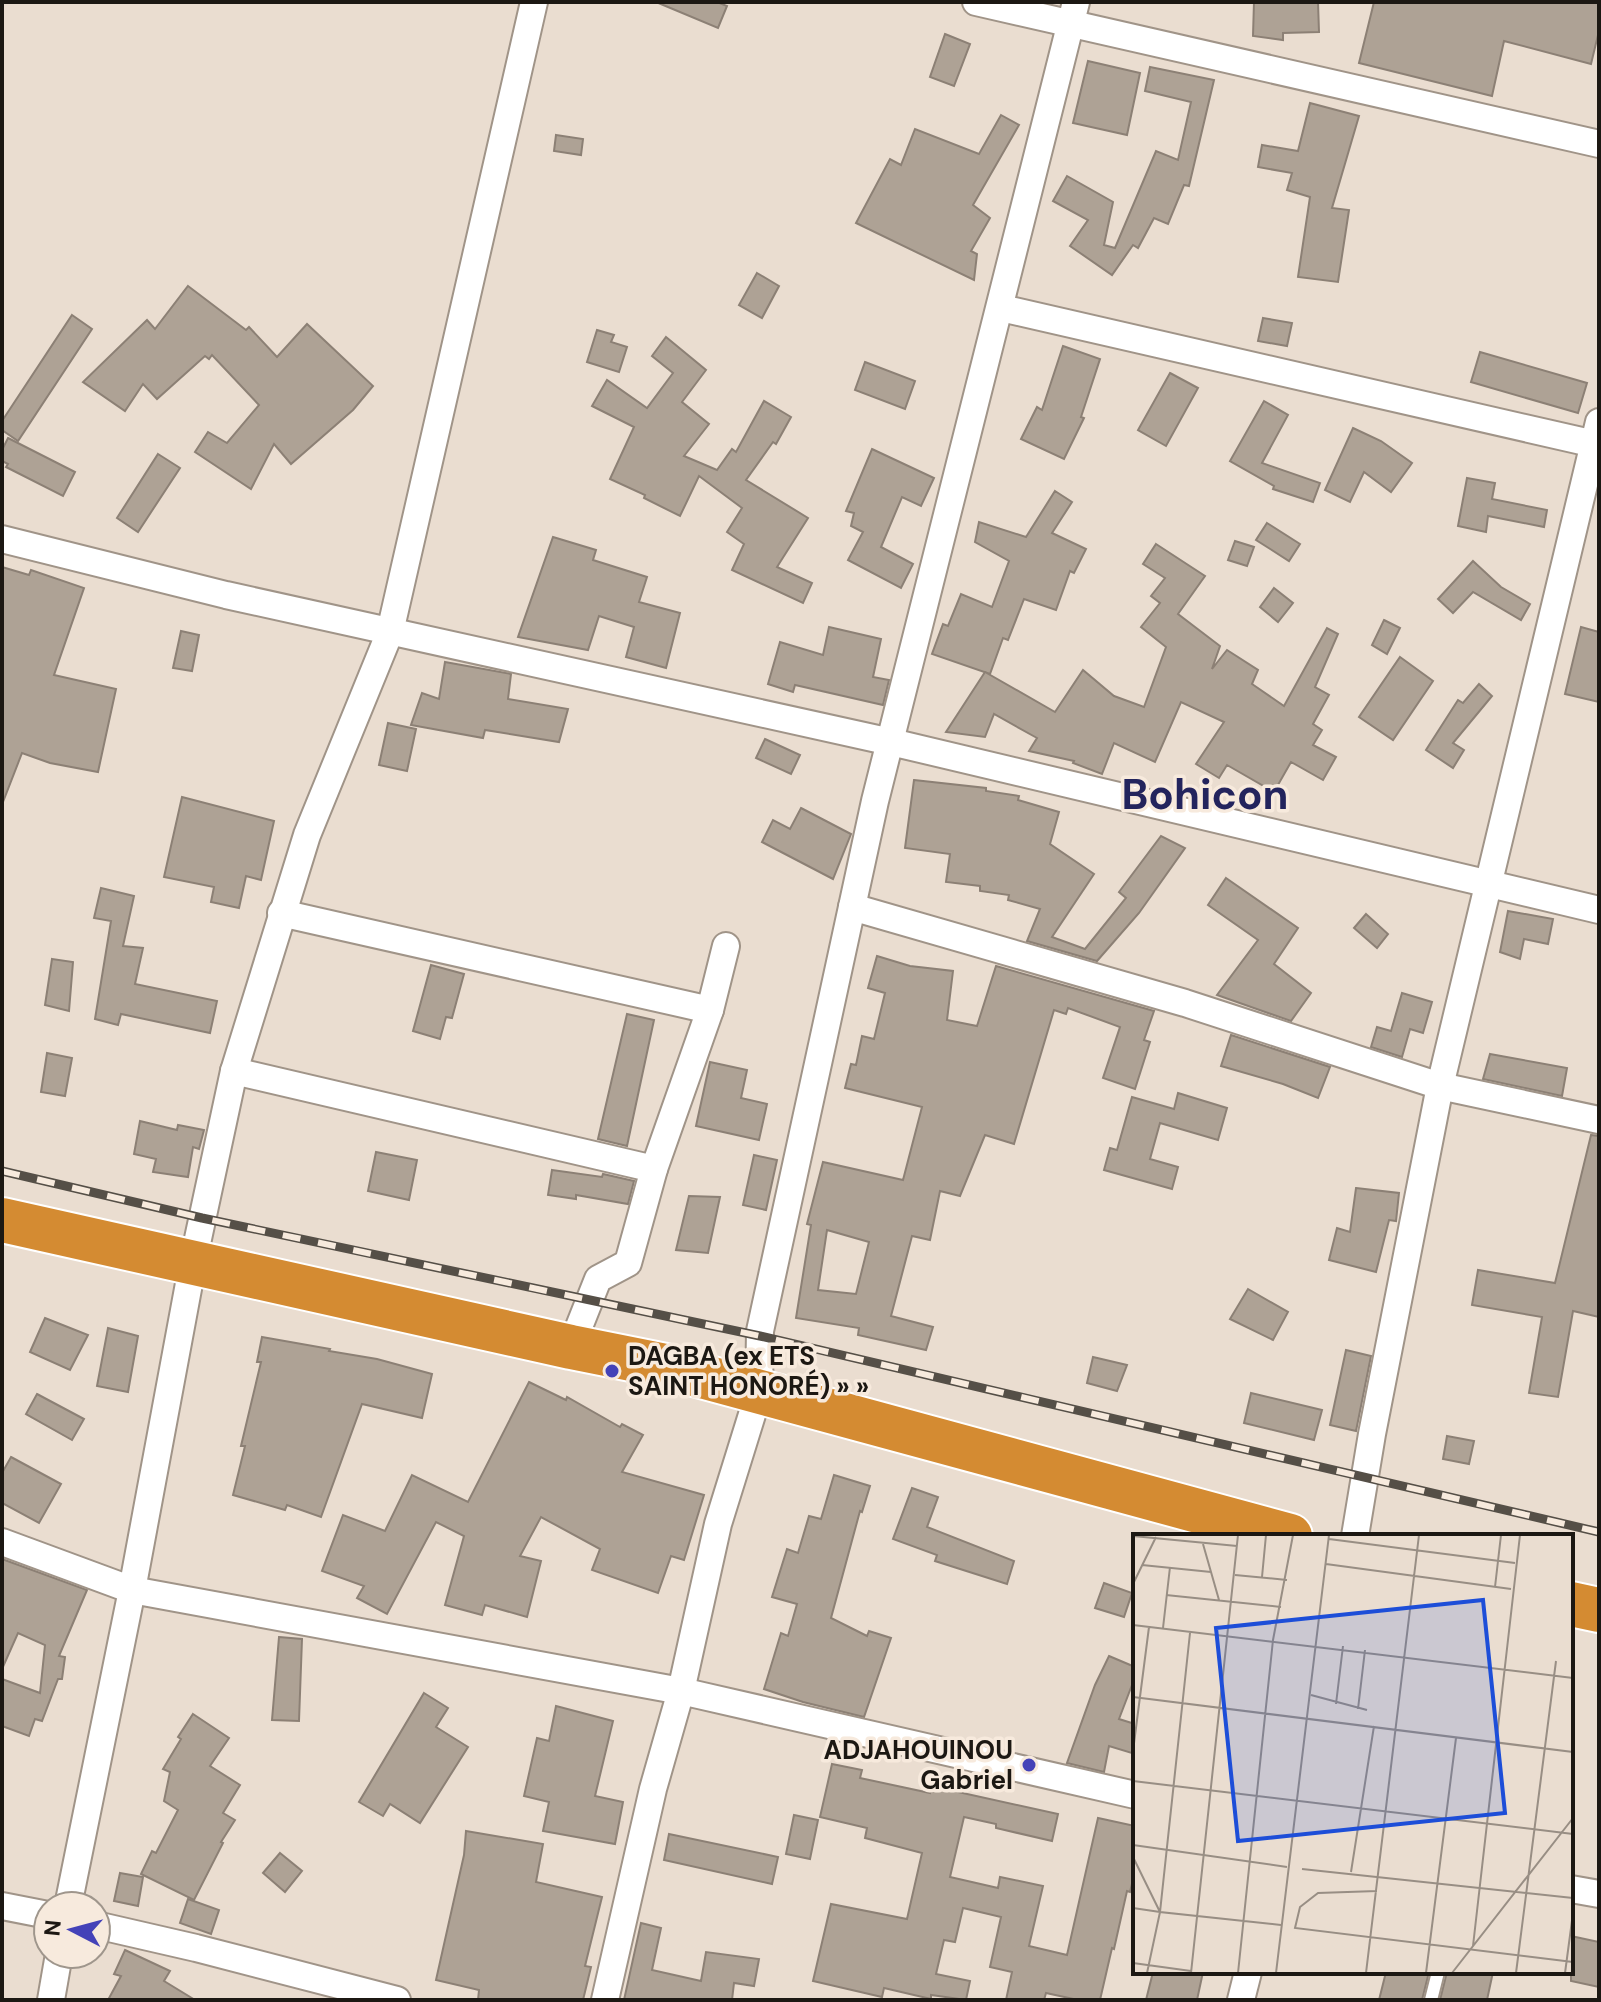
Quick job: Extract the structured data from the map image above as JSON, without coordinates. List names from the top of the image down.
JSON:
{
  "districts": ["Bohicon"],
  "places": ["DAGBA (ex ETS SAINT HONORÉ) » »", "ADJAHOUINOU Gabriel"],
  "north": "left"
}
